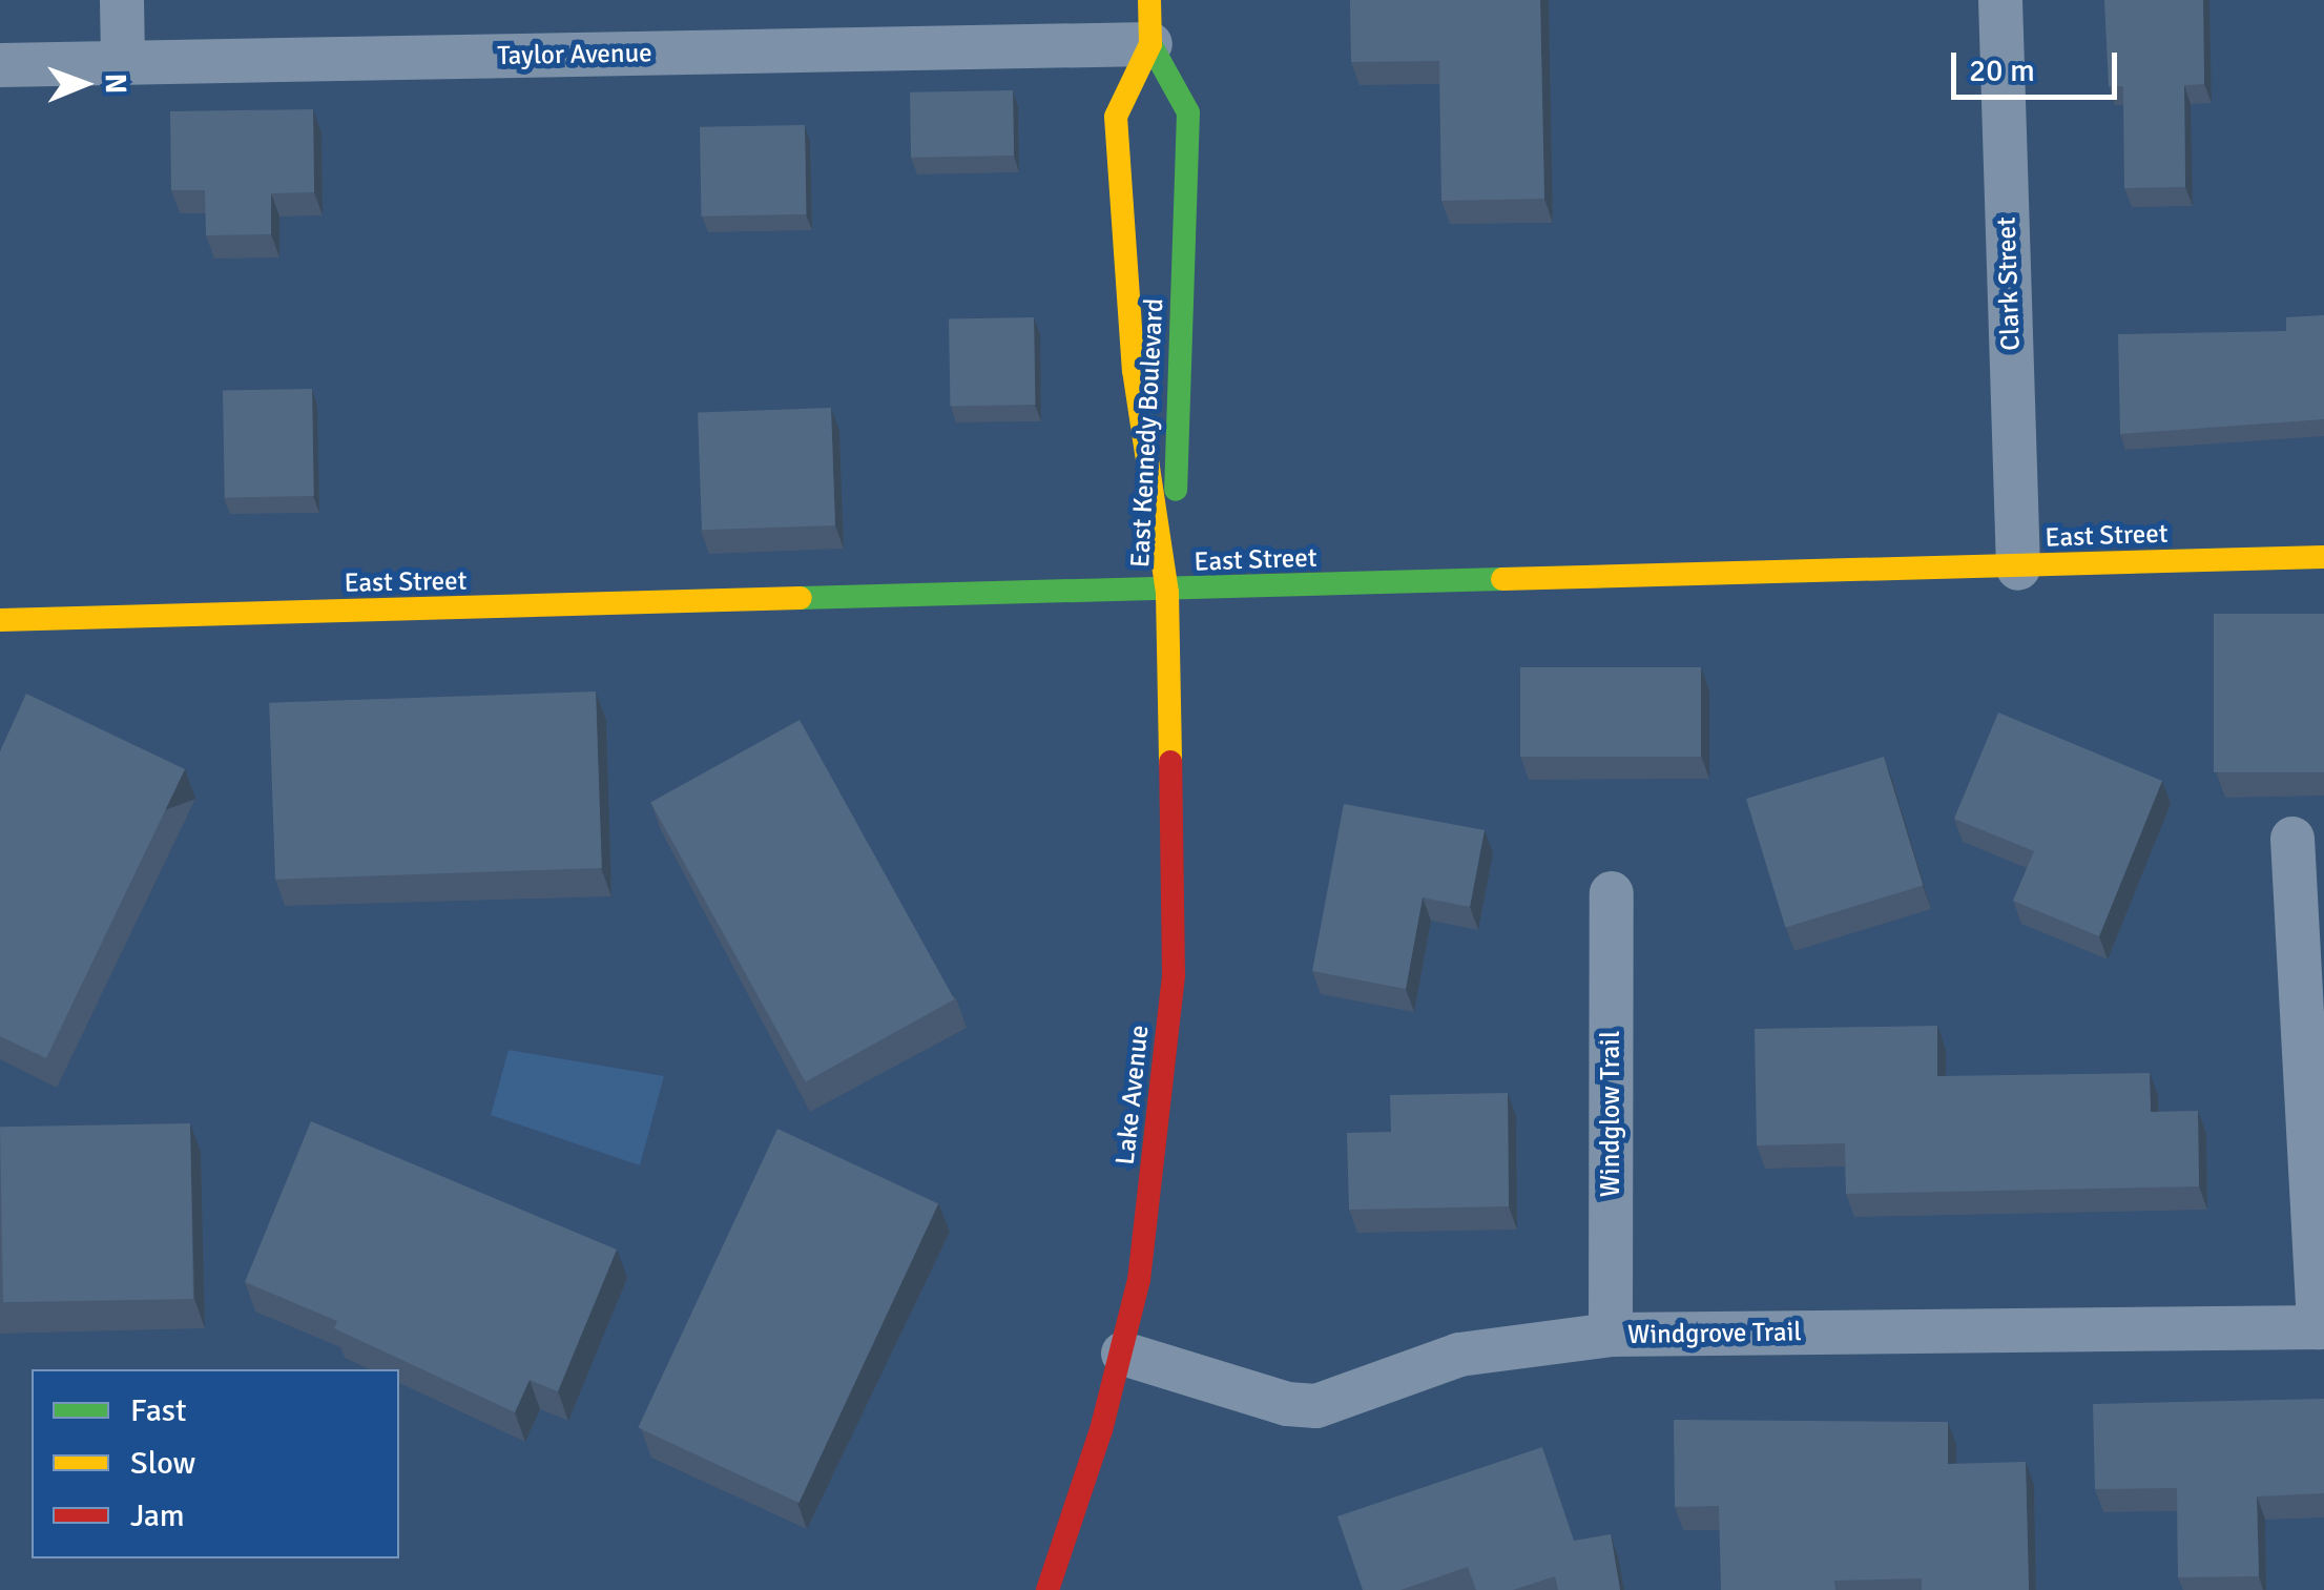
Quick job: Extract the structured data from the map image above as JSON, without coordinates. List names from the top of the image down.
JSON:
{
  "streets": {
    "street": [
      "Taylor Avenue",
      "Clark Street",
      "East Kennedy Boulevard",
      "East Street",
      "Lake Avenue",
      "Windglow Trail",
      "Windgrove Trail"
    ]
  },
  "crossings": [
    ["Taylor Avenue", "East Kennedy Boulevard"],
    ["Clark Street", "East Street"],
    ["East Kennedy Boulevard", "East Street"],
    ["East Kennedy Boulevard", "Lake Avenue"],
    ["East Street", "Lake Avenue"],
    ["Lake Avenue", "Windgrove Trail"],
    ["Windglow Trail", "Windgrove Trail"]
  ],
  "legend": ["Fast", "Slow", "Jam"],
  "scale_bar": "20 m",
  "north": "right"
}
